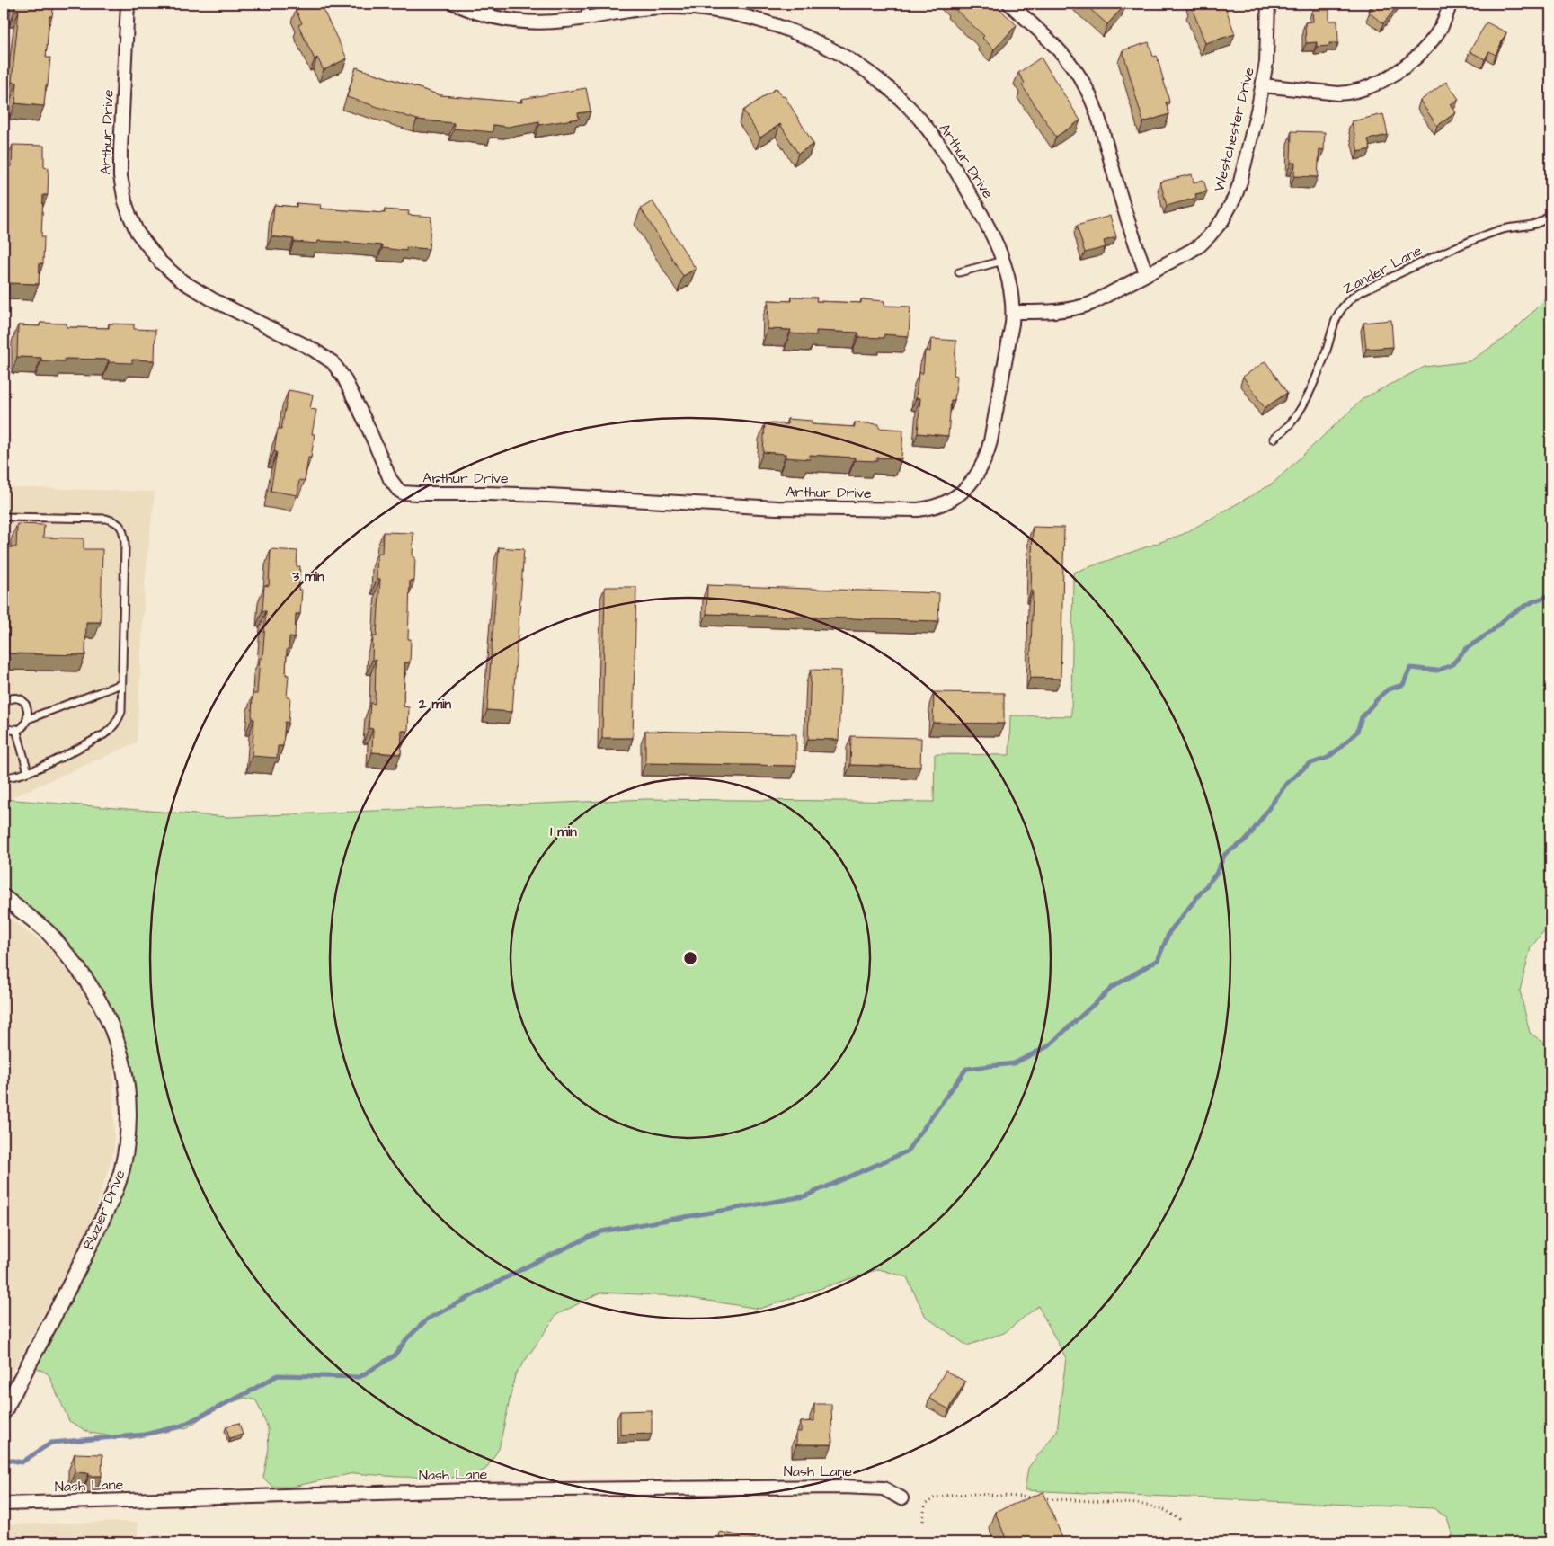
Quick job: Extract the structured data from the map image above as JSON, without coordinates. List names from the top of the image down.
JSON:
{
  "streets": {
    "street": [
      "Westchester Drive",
      "Arthur Drive",
      "Blazier Drive",
      "Nash Lane"
    ],
    "lane": ["Zander Lane"]
  },
  "crossings": [
    ["Westchester Drive", "Arthur Drive"]
  ],
  "rings": ["3 min", "2 min", "1 min"]
}
